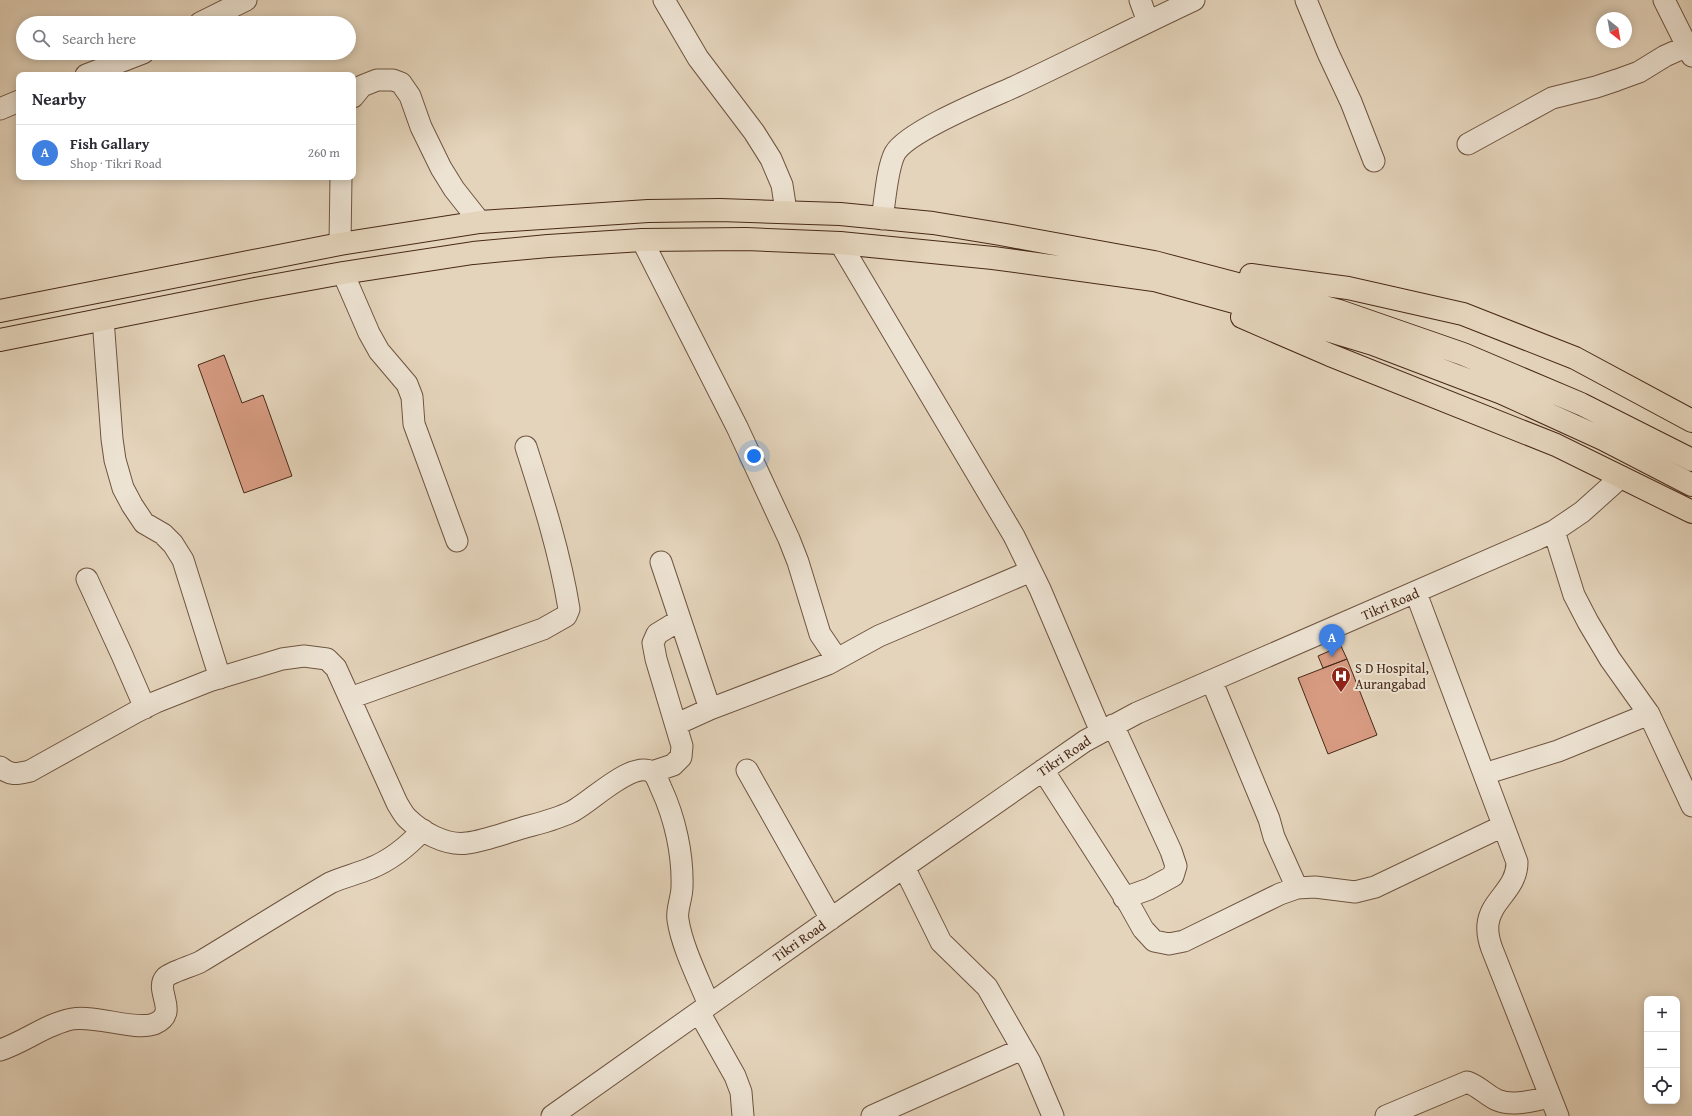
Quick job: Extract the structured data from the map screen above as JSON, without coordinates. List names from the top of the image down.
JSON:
{
  "streets": {
    "street": ["Tikri Road"]
  },
  "places": {
    "hospital": ["S D Hospital, Aurangabad"]
  },
  "north": "bottom right",
  "page": {
    "search": "Search here",
    "heading": "Nearby",
    "list": [
      {
        "mark": "A",
        "name": "Fish Gallary",
        "note": "Shop · Tikri Road",
        "value": "260 m"
      }
    ],
    "pins": "A",
    "map_buttons": ["+", "−"]
  }
}
